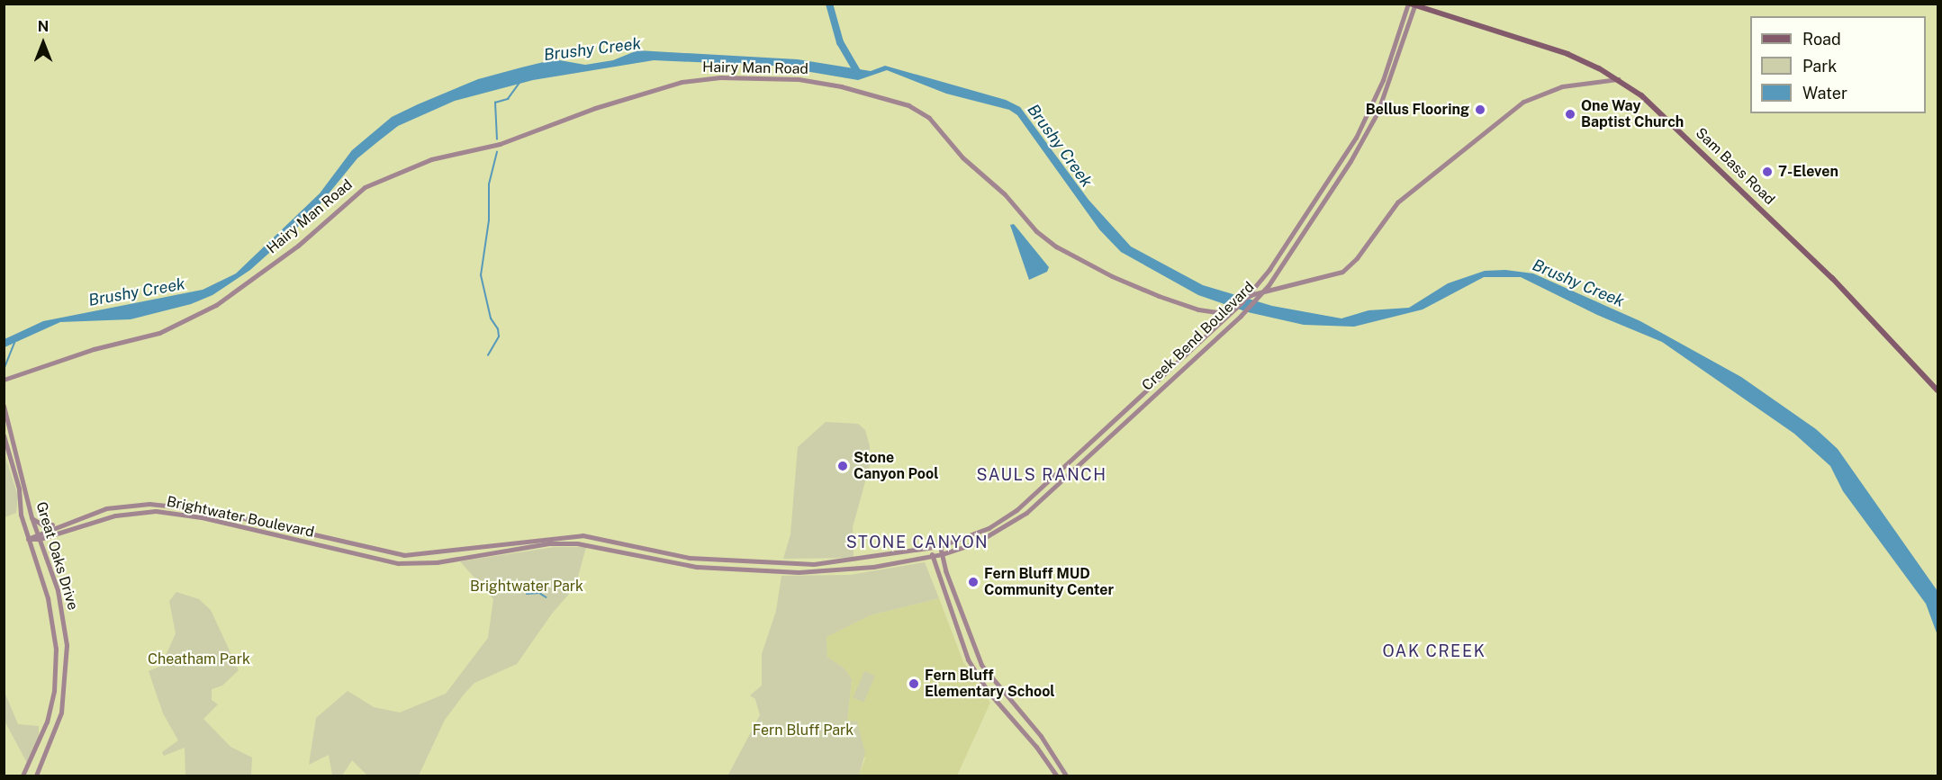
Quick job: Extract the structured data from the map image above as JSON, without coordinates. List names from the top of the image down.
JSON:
{
  "streets": {
    "main road": ["Sam Bass Road"],
    "street": [
      "Hairy Man Road",
      "Creek Bend Boulevard",
      "Brightwater Boulevard",
      "Great Oaks Drive"
    ]
  },
  "crossings": [
    ["Hairy Man Road", "Sam Bass Road"],
    ["Sam Bass Road", "Creek Bend Boulevard"],
    ["Creek Bend Boulevard", "Brightwater Boulevard"],
    ["Brightwater Boulevard", "Great Oaks Drive"]
  ],
  "districts": ["SAULS RANCH", "STONE CANYON", "OAK CREEK"],
  "water": ["Brushy Creek"],
  "parks": ["Brightwater Park", "Cheatham Park", "Fern Bluff Park"],
  "places": [
    "Bellus Flooring",
    "One Way Baptist Church",
    "7-Eleven",
    "Stone Canyon Pool",
    "Fern Bluff MUD Community Center",
    "Fern Bluff Elementary School"
  ],
  "legend": ["Road", "Park", "Water"],
  "north": "top"
}
